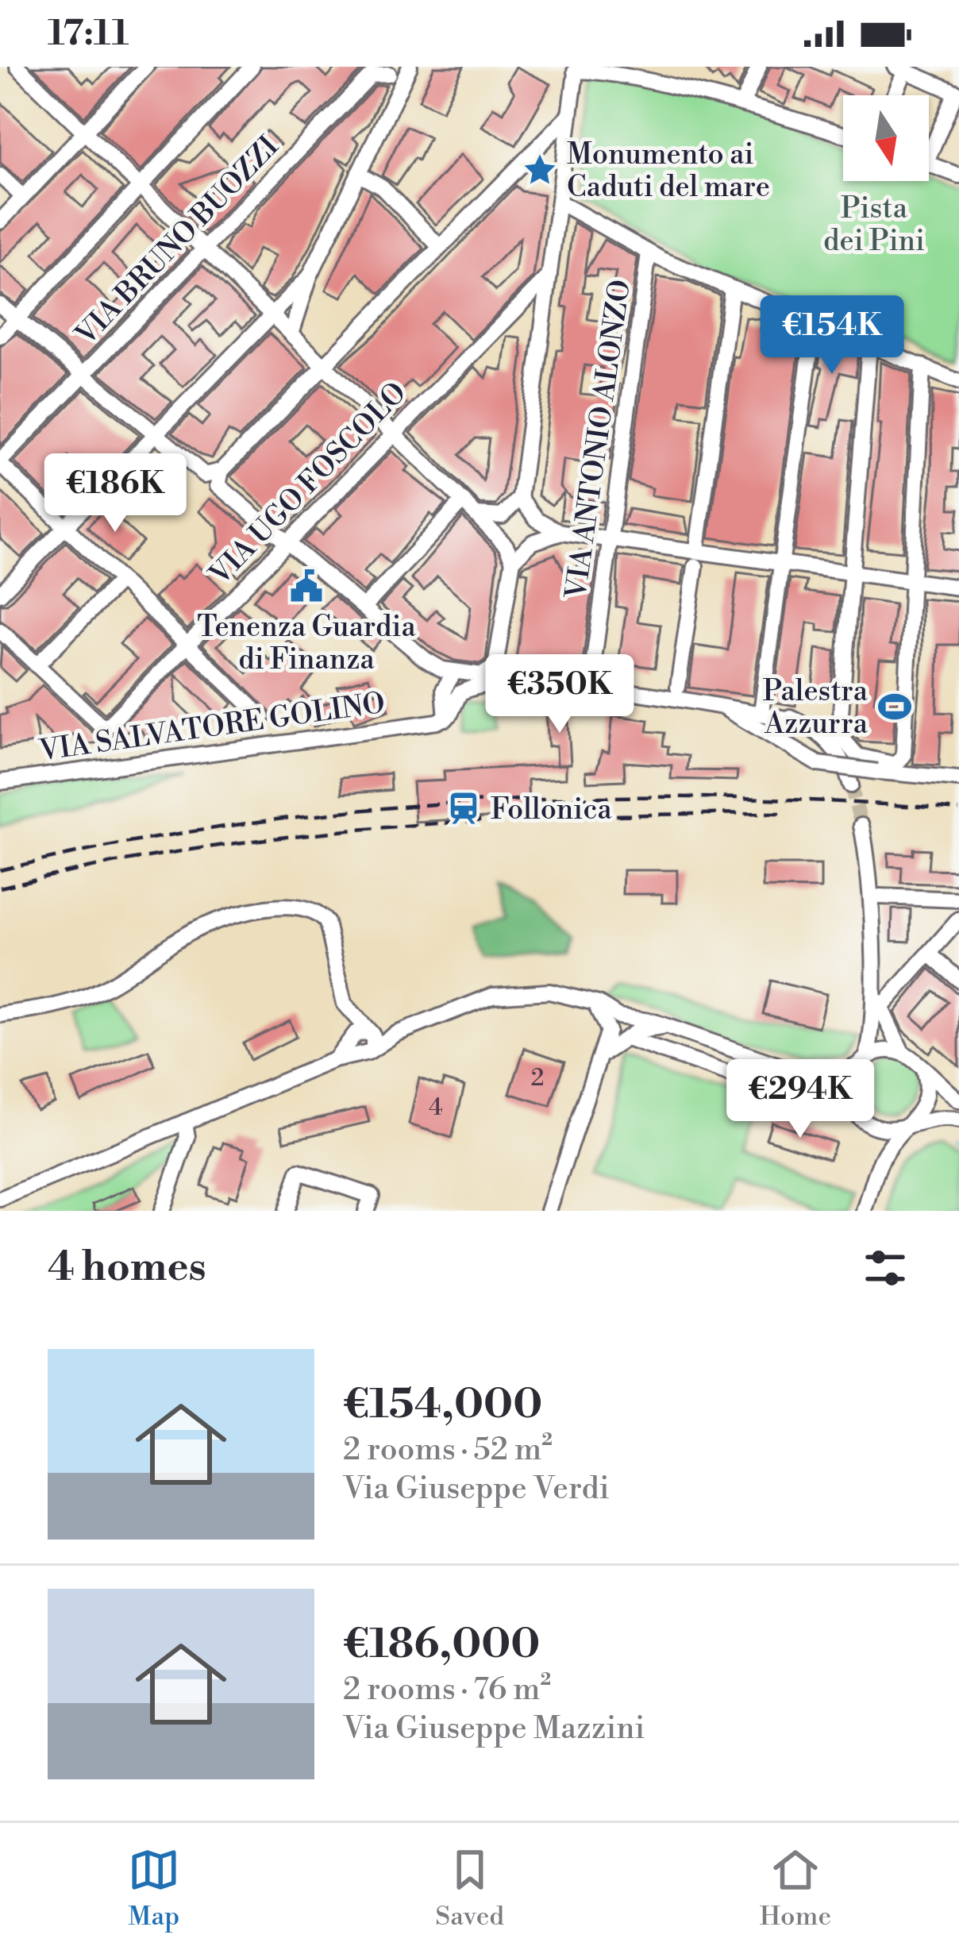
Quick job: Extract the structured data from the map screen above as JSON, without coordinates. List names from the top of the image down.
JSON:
{
  "streets": {
    "street": [
      "VIA BRUNO BUOZZI",
      "VIA ANTONIO ALONZO",
      "VIA UGO FOSCOLO",
      "VIA SALVATORE GOLINO"
    ]
  },
  "parks": ["Pista dei Pini"],
  "places": {
    "place": ["Monumento ai Caduti del mare"],
    "public building": ["Tenenza Guardia di Finanza"],
    "sports": ["Palestra Azzurra"],
    "station": ["Follonica"]
  },
  "house_numbers": ["2", "4"],
  "north": "bottom",
  "page": {
    "status": "17:11",
    "price": [
      "€154K",
      "€186K",
      "€350K",
      "€294K"
    ],
    "heading": "4 homes",
    "list": [
      {
        "name": "€154,000",
        "note": "2 rooms · 52 m² · Via Giuseppe Verdi"
      },
      {
        "name": "€186,000",
        "note": "2 rooms · 76 m² · Via Giuseppe Mazzini"
      }
    ],
    "tabs": ["Map", "Saved", "Home"]
  }
}
